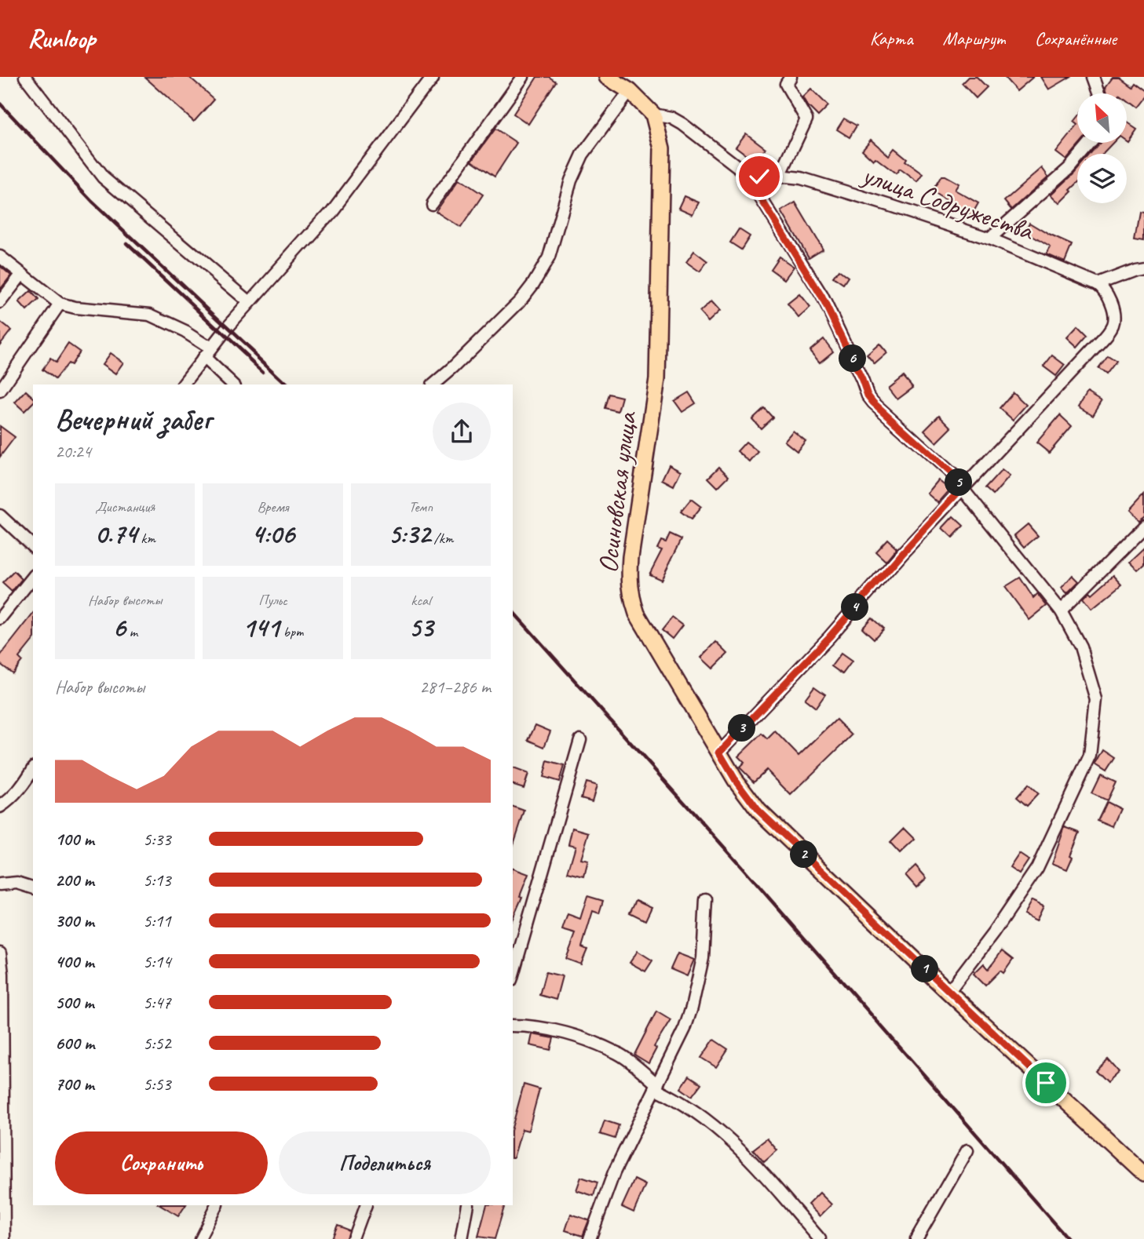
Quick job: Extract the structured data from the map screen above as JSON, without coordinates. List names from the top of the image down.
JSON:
{
  "streets": {
    "main road": ["Осиновская улица"],
    "street": ["улица Содружества"]
  },
  "north": "top left",
  "page": {
    "header": "Runloop",
    "nav": ["Карта", "Маршрут", "Сохранённые"],
    "pins": [
      "6",
      "5",
      "4",
      "3",
      "2",
      "1"
    ],
    "heading": ["Вечерний забег", "20:24"],
    "stats": [
      ["Дистанция", "0.74 km"],
      ["Время", "4:06"],
      ["Темп", "5:32 /km"],
      ["Набор высоты", "6 m"],
      ["Пульс", "141 bpm"],
      ["kcal", "53"]
    ],
    "chart": ["Набор высоты", "281–286 m"],
    "list": [
      {
        "name": "100 m",
        "note": "5:33"
      },
      {
        "name": "200 m",
        "note": "5:13"
      },
      {
        "name": "300 m",
        "note": "5:11"
      },
      {
        "name": "400 m",
        "note": "5:14"
      },
      {
        "name": "500 m",
        "note": "5:47"
      },
      {
        "name": "600 m",
        "note": "5:52"
      },
      {
        "name": "700 m",
        "note": "5:53"
      }
    ],
    "buttons": ["Сохранить", "Поделиться"]
  }
}
